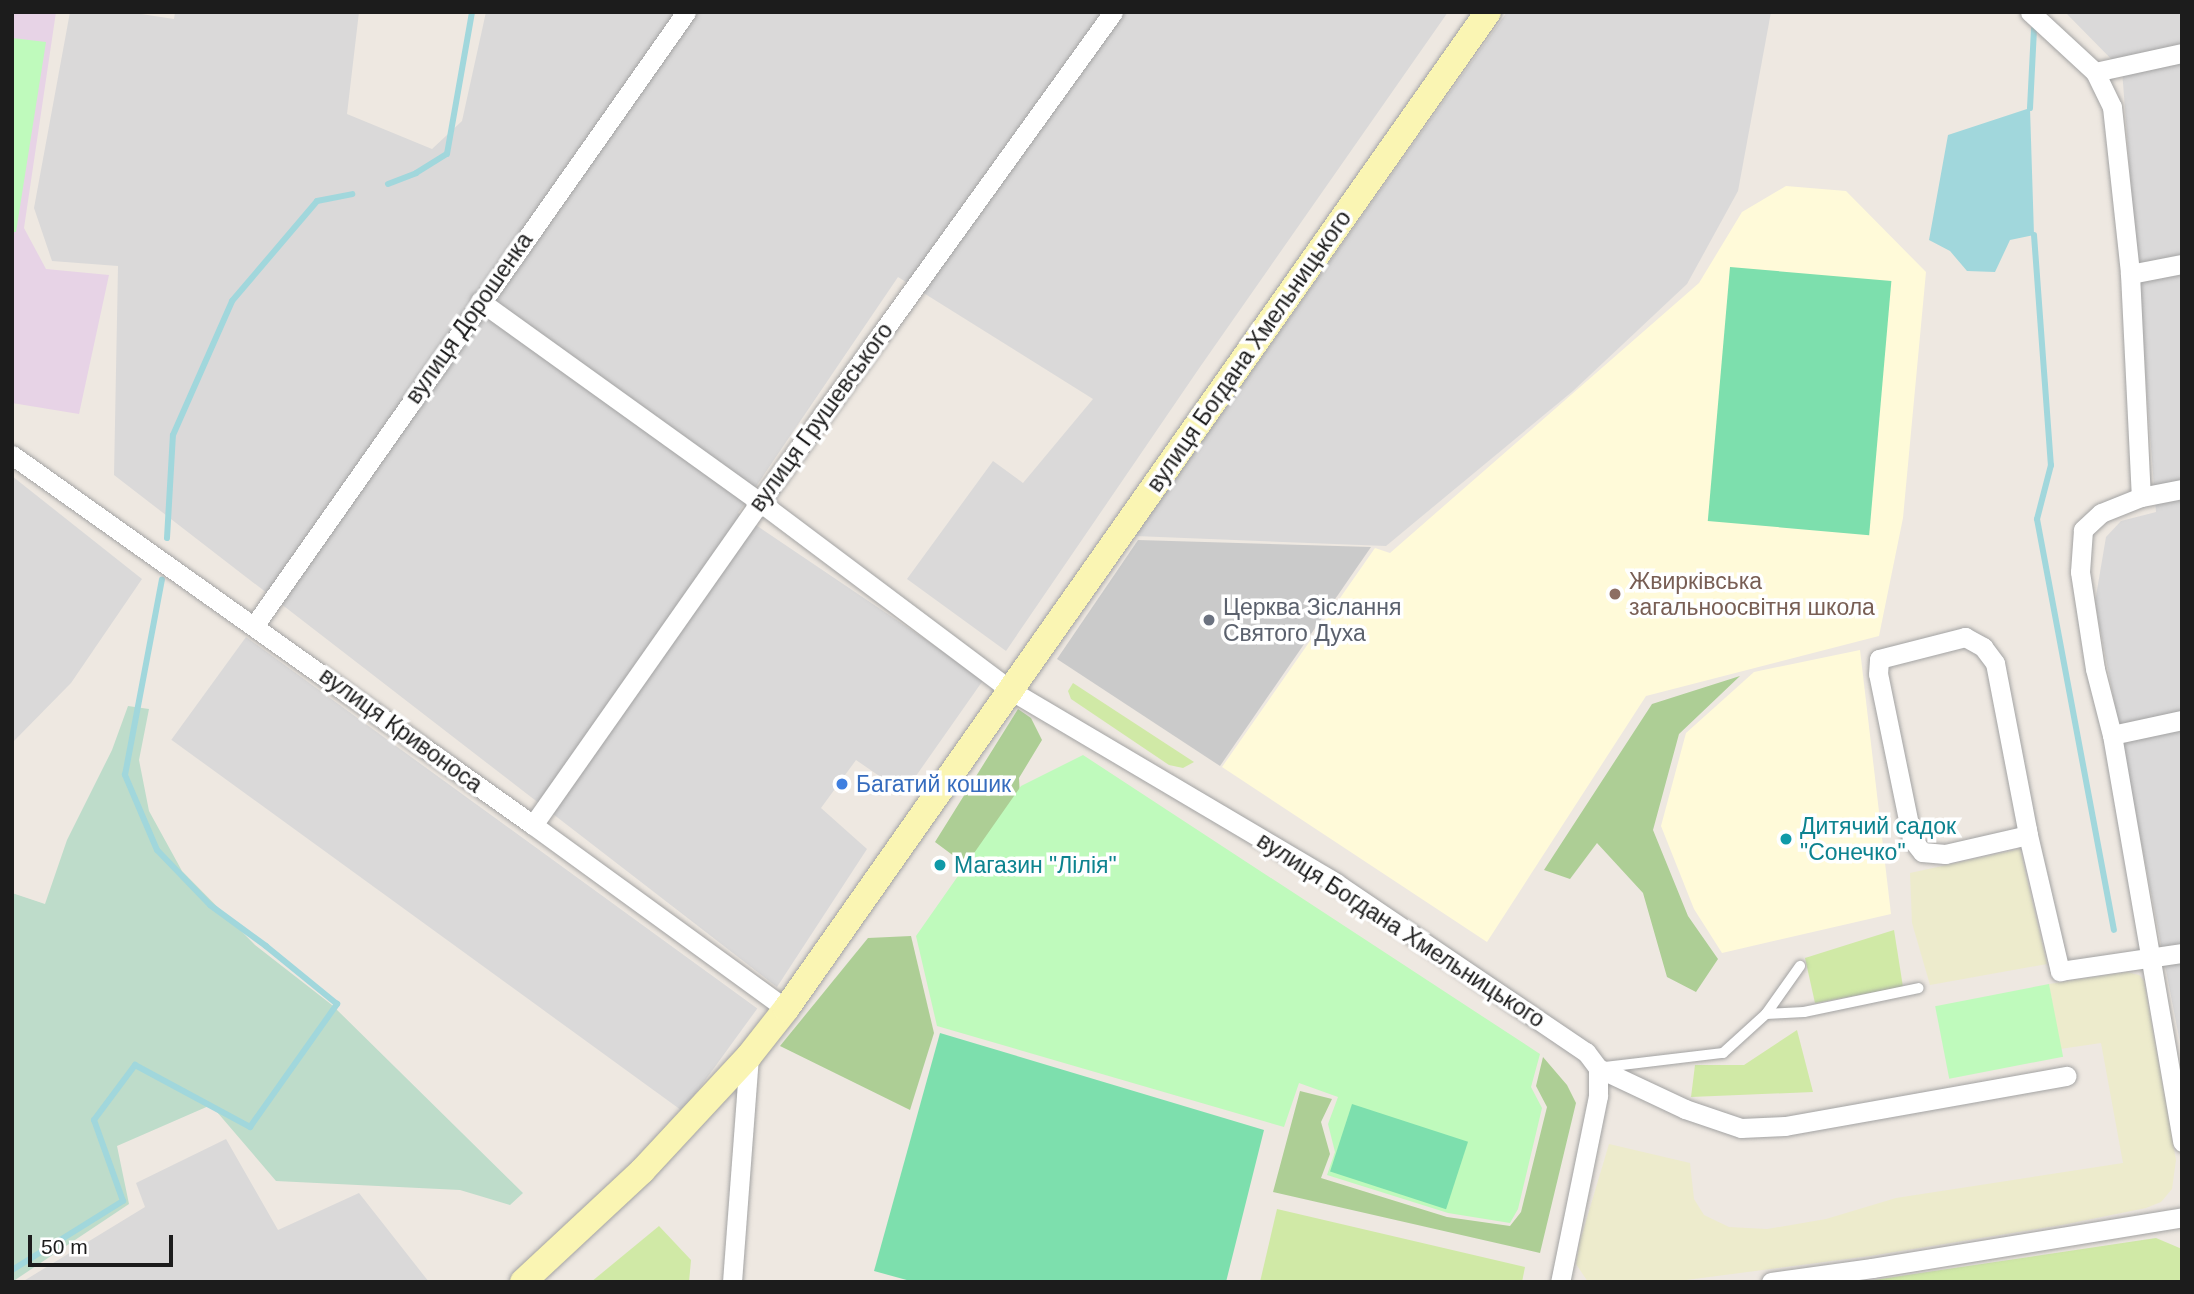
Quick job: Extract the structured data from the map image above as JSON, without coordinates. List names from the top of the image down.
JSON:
{
  "streets": {
    "street": [
      "вулиця Дорошенка",
      "вулиця Богдана Хмельницького",
      "вулиця Грушевського",
      "вулиця Кривоноса"
    ]
  },
  "crossings": [
    ["вулиця Дорошенка", "вулиця Кривоноса"],
    ["вулиця Богдана Хмельницького", "вулиця Кривоноса"],
    ["вулиця Грушевського", "вулиця Кривоноса"]
  ],
  "places": [
    "Жвирківська загальноосвітня школа",
    "Церква Зіслання Святого Духа",
    "Багатий кошик",
    "Дитячий садок \"Сонечко\"",
    "Магазин \"Лілія\""
  ],
  "scale_bar": "50 m"
}
